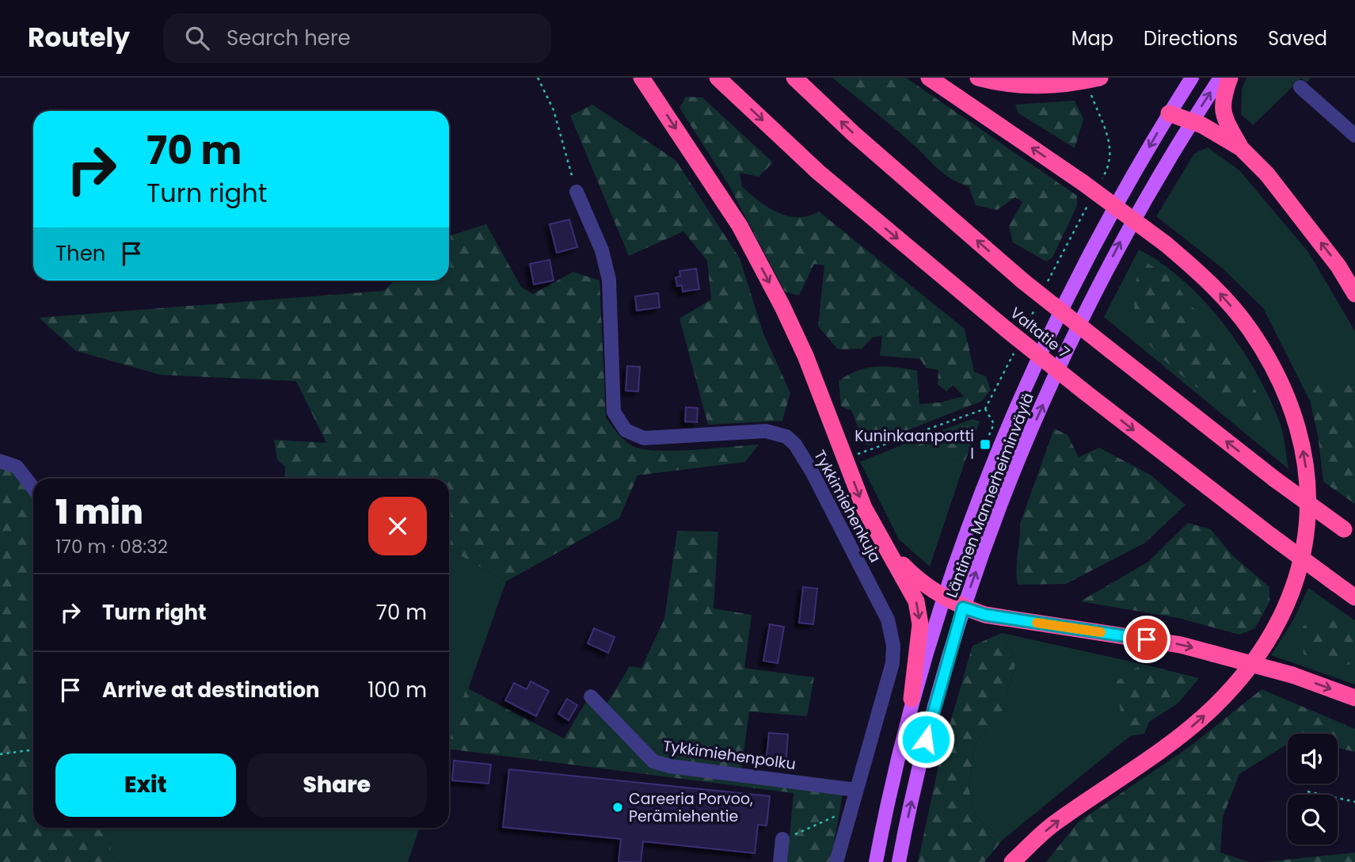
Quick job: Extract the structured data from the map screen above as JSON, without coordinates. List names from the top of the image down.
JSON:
{
  "streets": {
    "highway": ["Valtatie 7"],
    "main road": ["Läntinen Mannerheiminväylä"],
    "street": ["Tykkimiehenkuja", "Tykkimiehenpolku"]
  },
  "crossings": [
    ["Tykkimiehenkuja", "Tykkimiehenpolku"]
  ],
  "places": {
    "transit": ["Kuninkaanportti I"],
    "other": ["Careeria Porvoo, Perämiehentie"]
  },
  "page": {
    "header": "Routely",
    "search": "Search here",
    "nav": ["Map", "Directions", "Saved"],
    "turn": ["70 m", "Turn right"],
    "then": "Then",
    "heading": ["1 min", "170 m · 08:32"],
    "list": [
      {
        "name": "Turn right",
        "value": "70 m"
      },
      {
        "name": "Arrive at destination",
        "value": "100 m"
      }
    ],
    "buttons": ["Exit", "Share"]
  }
}
